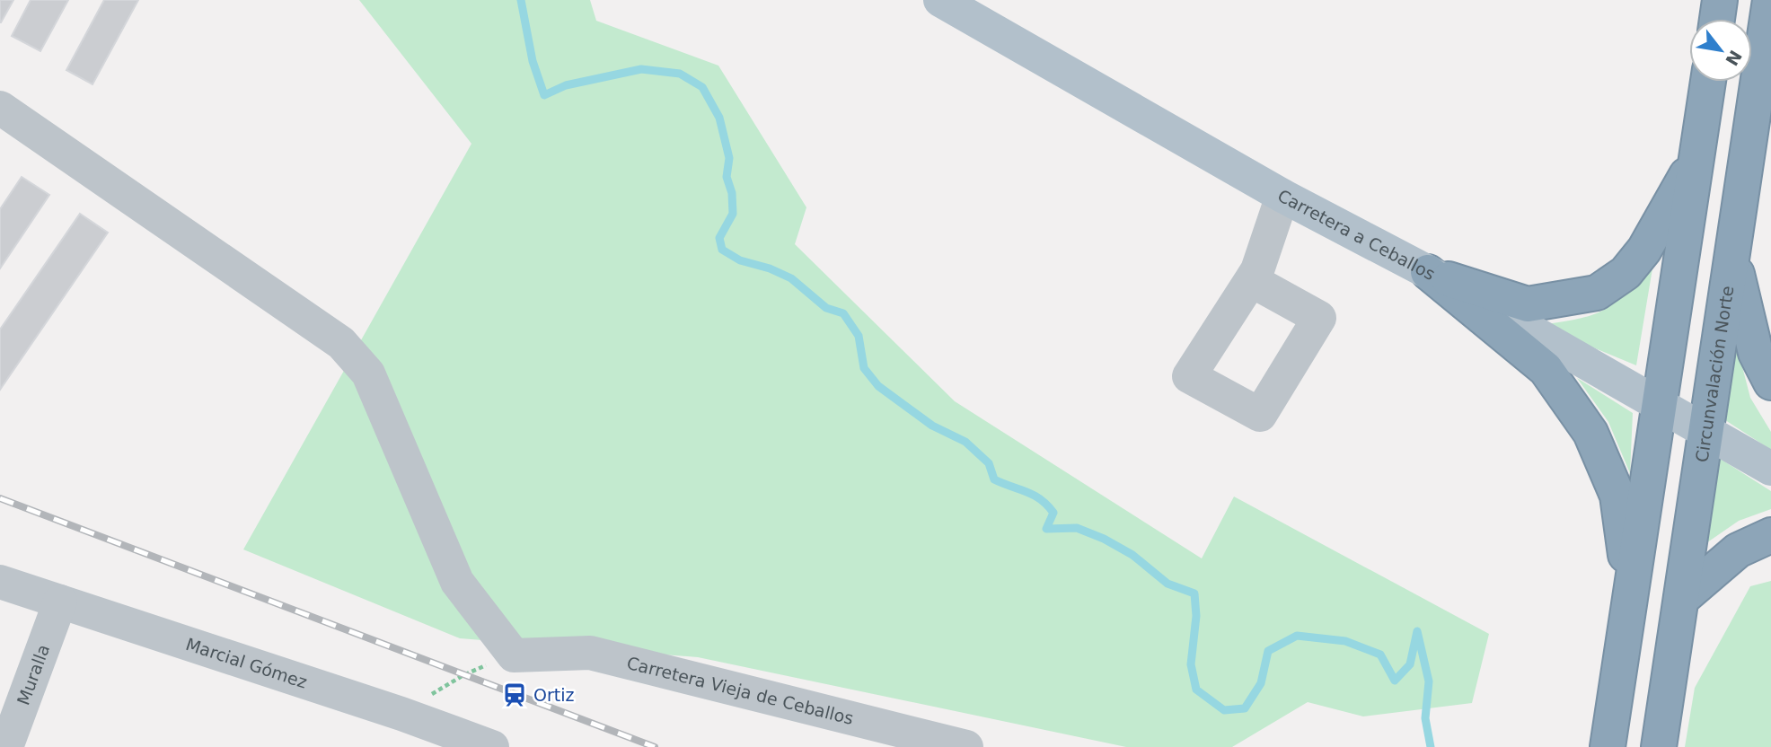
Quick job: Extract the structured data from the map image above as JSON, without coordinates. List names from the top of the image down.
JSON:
{
  "streets": {
    "highway": ["Circunvalación Norte"],
    "main road": ["Carretera a Ceballos"],
    "street": ["Marcial Gómez", "Muralla", "Carretera Vieja de Ceballos"]
  },
  "crossings": [
    ["Carretera a Ceballos", "Circunvalación Norte"],
    ["Marcial Gómez", "Muralla"]
  ],
  "places": {
    "station": ["Ortiz"]
  },
  "north": "bottom right"
}
